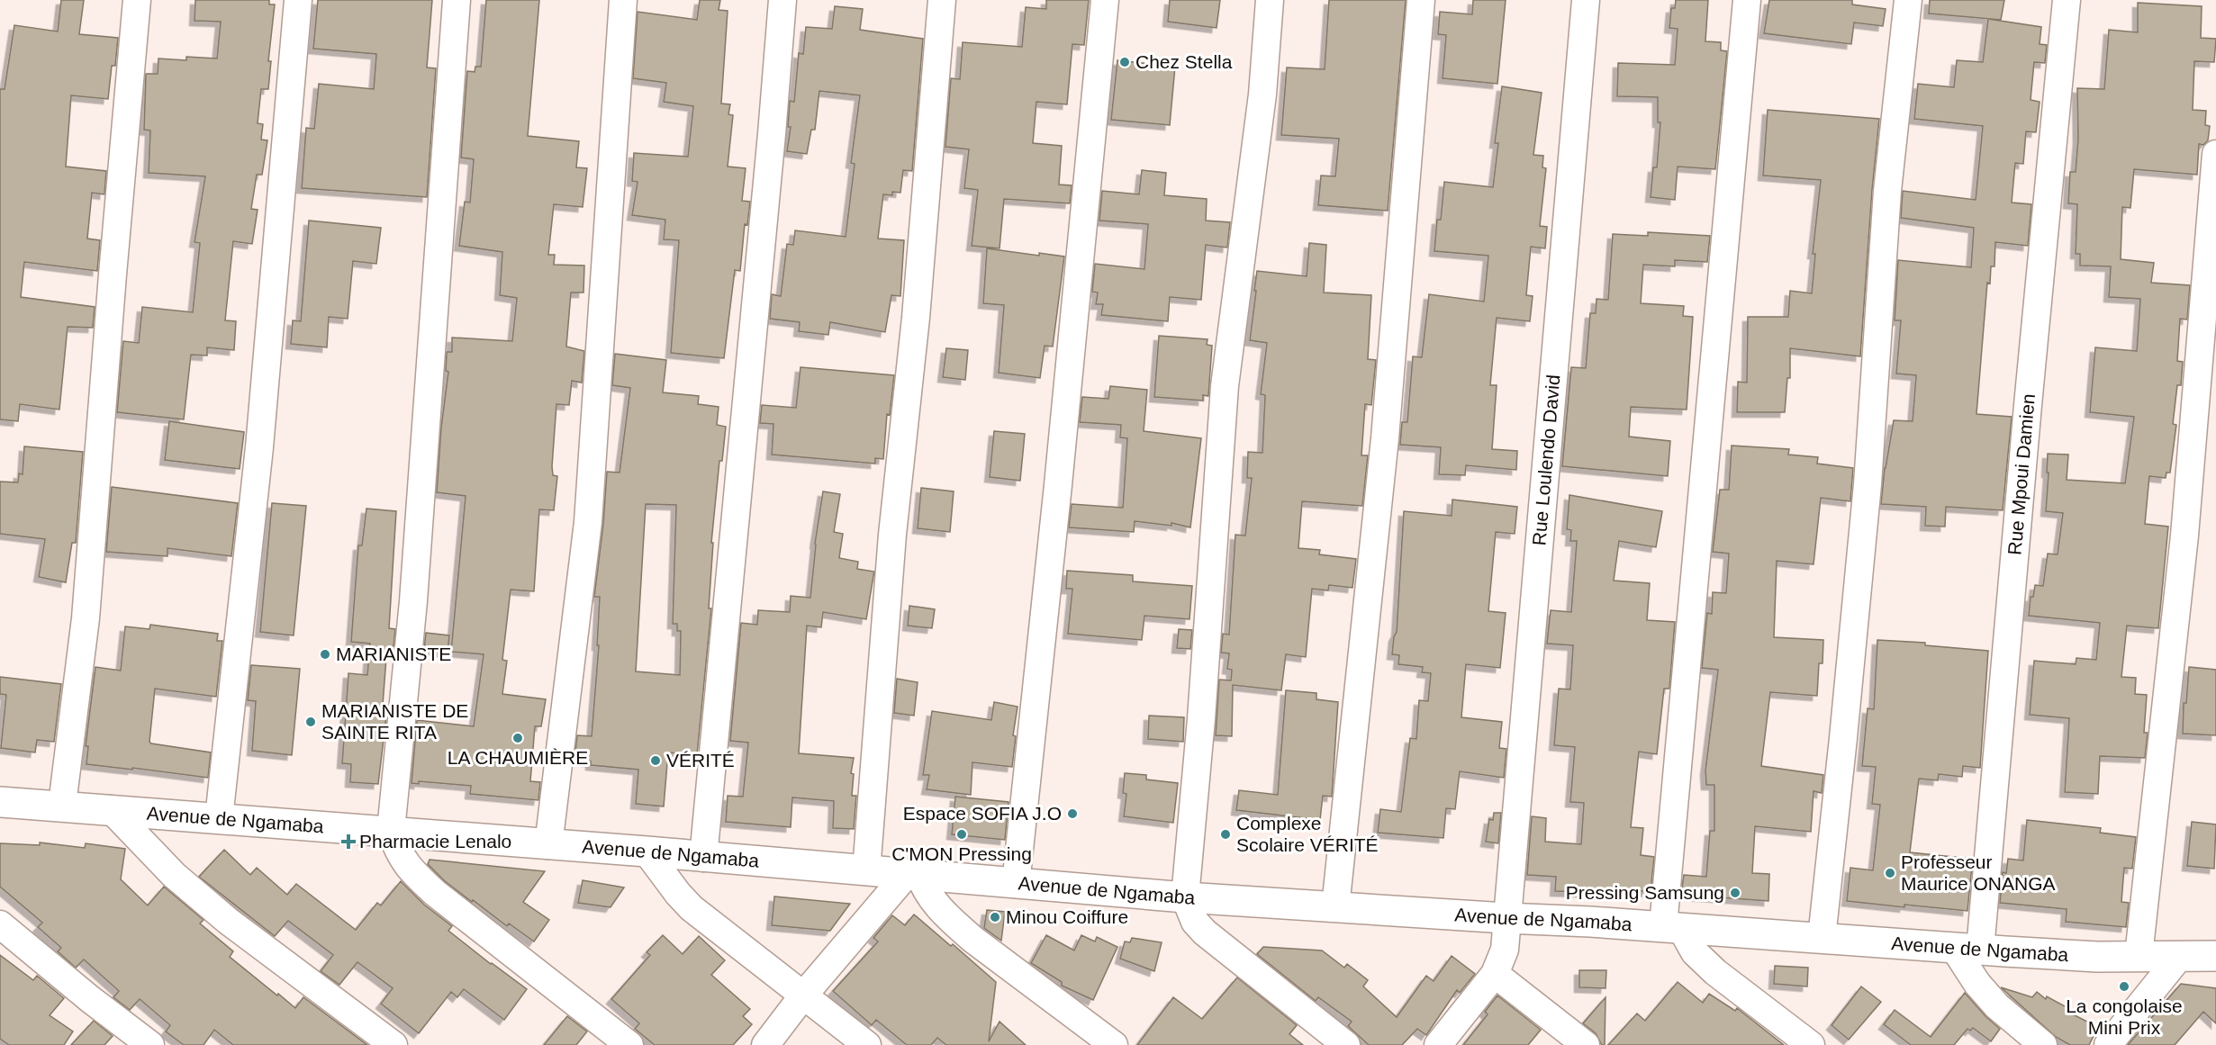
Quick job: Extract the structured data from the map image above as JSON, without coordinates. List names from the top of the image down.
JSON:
{
  "streets": {
    "main road": ["Avenue de Ngamaba"],
    "street": ["Rue Loulendo David", "Rue Mpoui Damien"]
  },
  "crossings": [
    ["Rue Loulendo David", "Avenue de Ngamaba"],
    ["Rue Mpoui Damien", "Avenue de Ngamaba"]
  ],
  "places": {
    "other": [
      "Chez Stella",
      "MARIANISTE",
      "MARIANISTE DE SAINTE RITA",
      "LA CHAUMIÈRE",
      "VÉRITÉ",
      "Espace SOFIA J.O",
      "C'MON Pressing",
      "Complexe Scolaire VÉRITÉ",
      "Professeur Maurice ONANGA",
      "Pressing Samsung",
      "Minou Coiffure",
      "La congolaise Mini Prix"
    ],
    "health": ["Pharmacie Lenalo"]
  }
}
